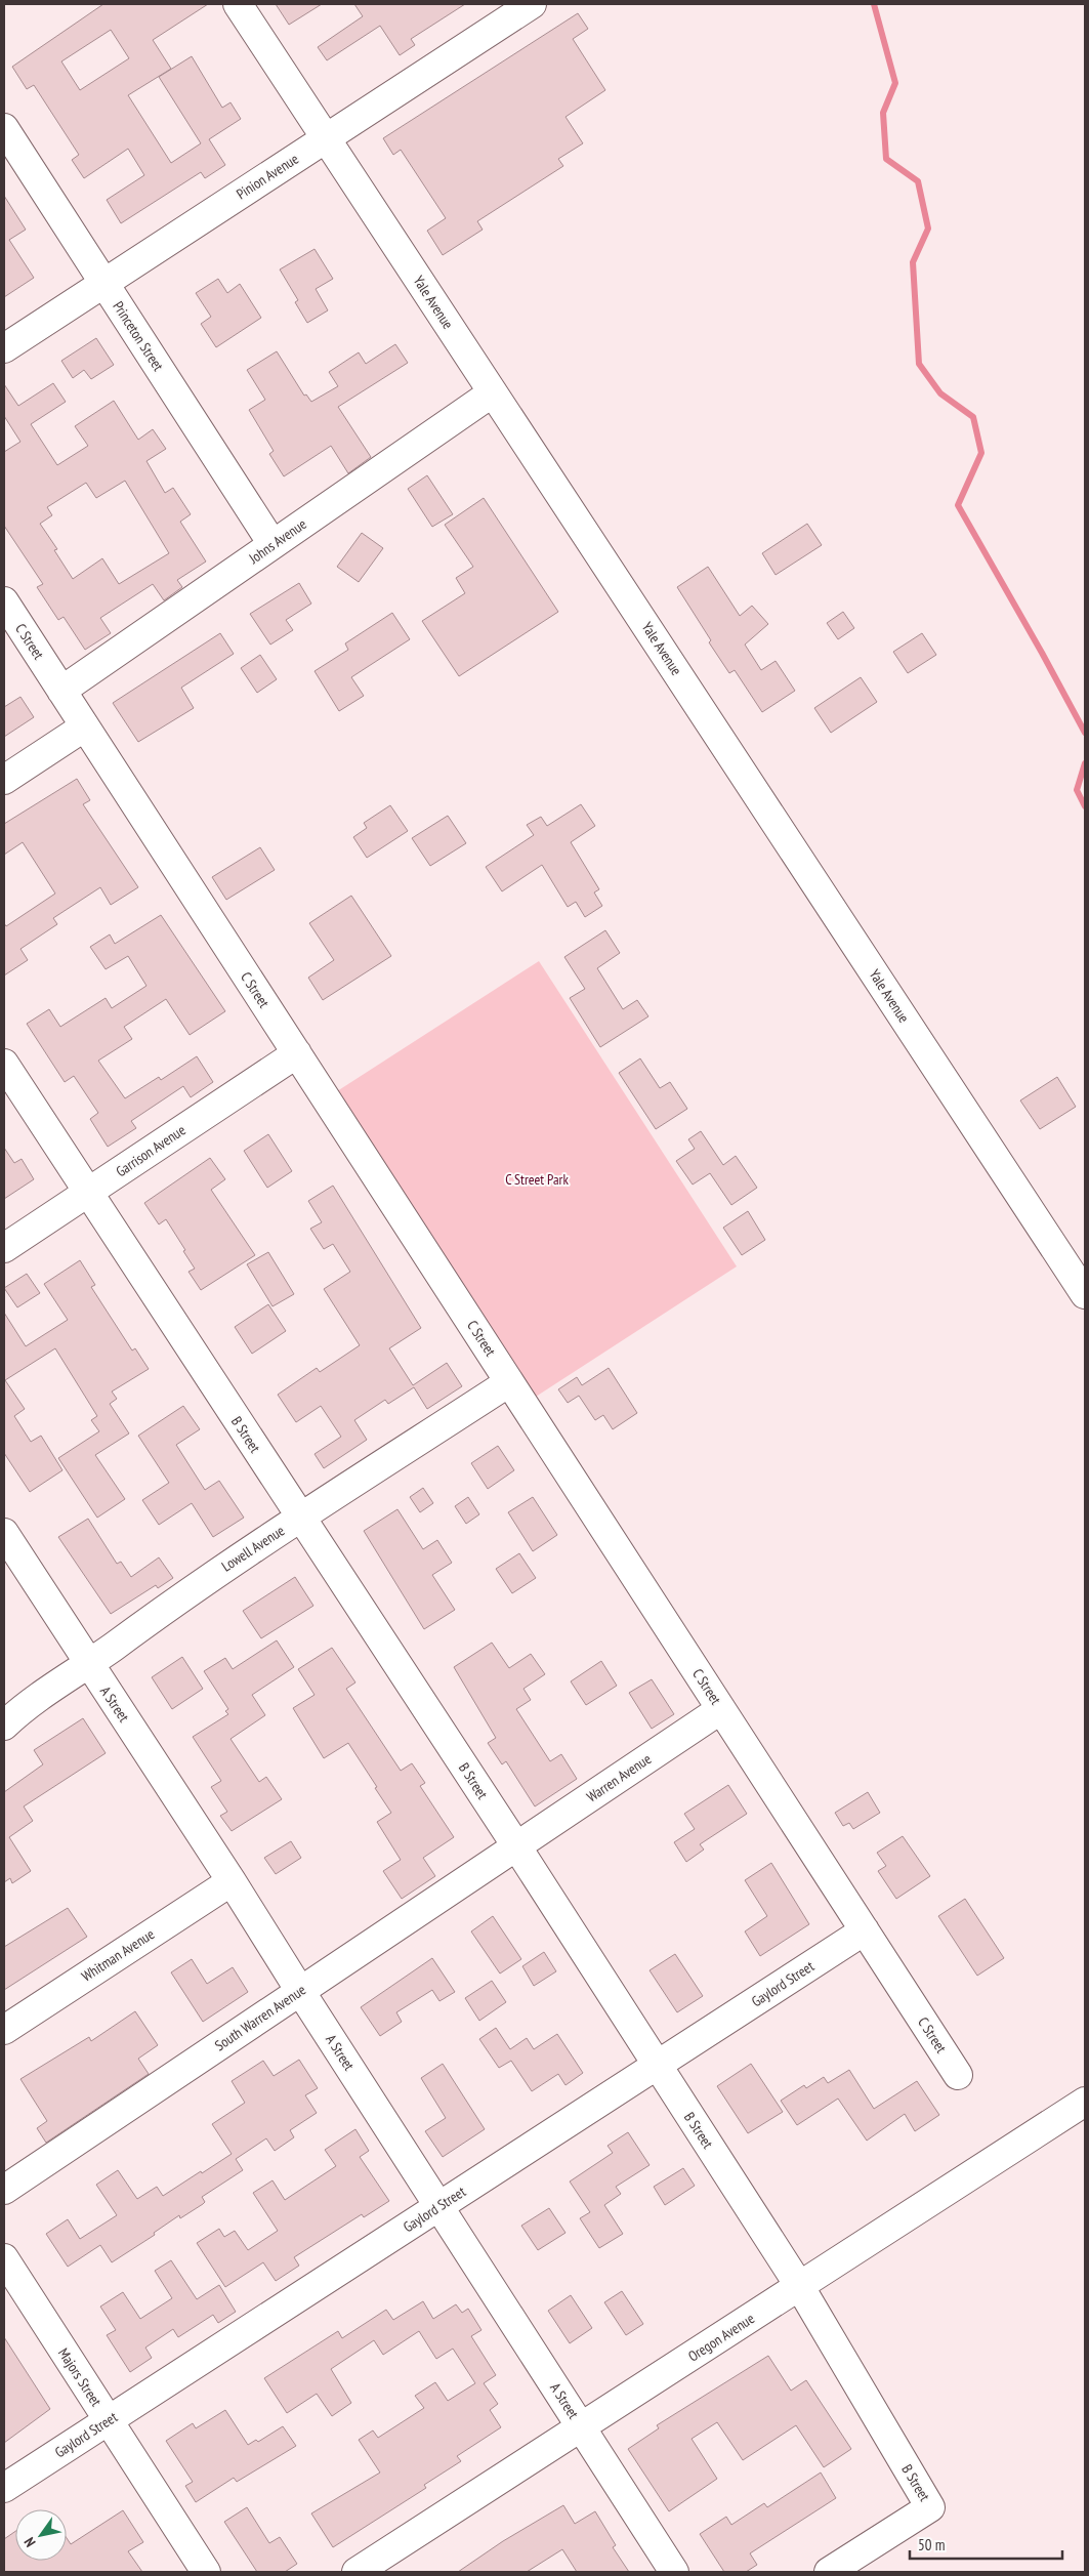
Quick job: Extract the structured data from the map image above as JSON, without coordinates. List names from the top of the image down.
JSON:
{
  "streets": {
    "street": [
      "Pinion Avenue",
      "Yale Avenue",
      "Princeton Street",
      "Johns Avenue",
      "C Street",
      "Garrison Avenue",
      "B Street",
      "Lowell Avenue",
      "A Street",
      "Warren Avenue",
      "Whitman Avenue",
      "Gaylord Street",
      "South Warren Avenue",
      "Oregon Avenue",
      "Majors Street"
    ]
  },
  "crossings": [
    ["Pinion Avenue", "Yale Avenue"],
    ["Pinion Avenue", "Princeton Street"],
    ["Yale Avenue", "Johns Avenue"],
    ["Princeton Street", "Johns Avenue"],
    ["Johns Avenue", "C Street"],
    ["C Street", "Garrison Avenue"],
    ["C Street", "Lowell Avenue"],
    ["C Street", "Warren Avenue"],
    ["C Street", "Gaylord Street"],
    ["Garrison Avenue", "B Street"],
    ["B Street", "Lowell Avenue"],
    ["B Street", "Warren Avenue"],
    ["B Street", "Gaylord Street"],
    ["B Street", "South Warren Avenue"],
    ["B Street", "Oregon Avenue"],
    ["Lowell Avenue", "A Street"],
    ["A Street", "Whitman Avenue"],
    ["A Street", "Gaylord Street"],
    ["A Street", "South Warren Avenue"],
    ["A Street", "Oregon Avenue"],
    ["Warren Avenue", "South Warren Avenue"],
    ["Gaylord Street", "Majors Street"]
  ],
  "parks": ["C Street Park"],
  "scale_bar": "50 m",
  "north": "bottom left"
}
